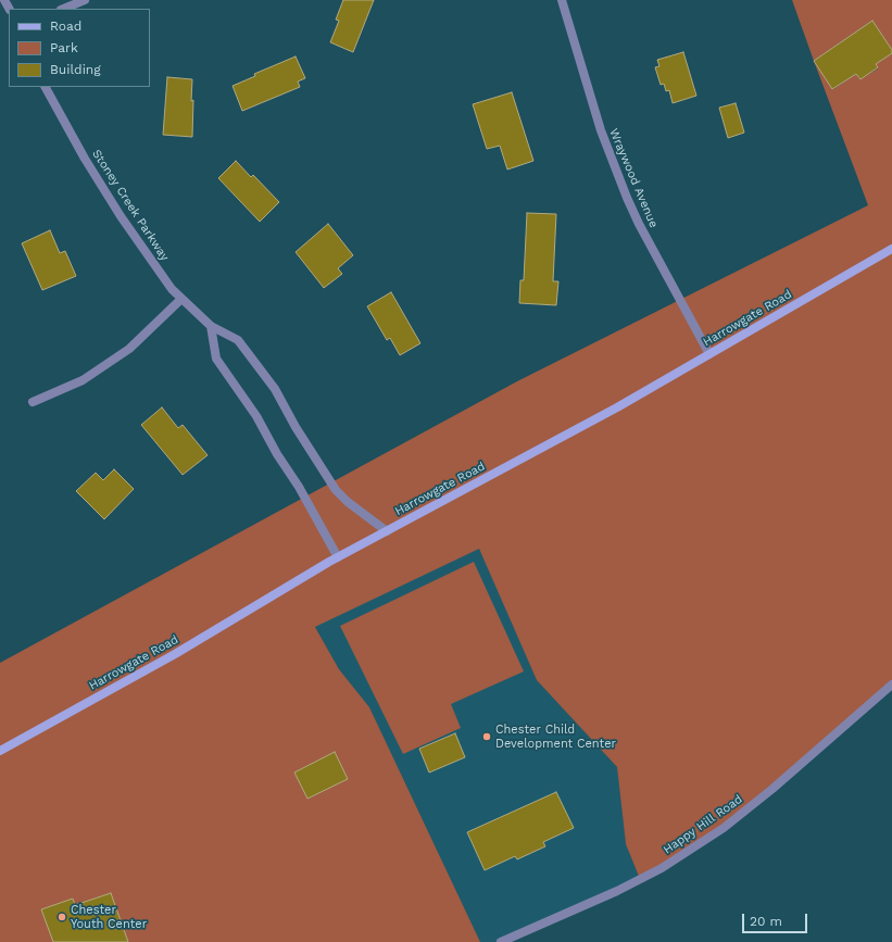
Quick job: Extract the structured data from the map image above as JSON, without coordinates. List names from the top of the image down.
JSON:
{
  "streets": {
    "main road": ["Harrowgate Road"],
    "street": ["Wraywood Avenue", "Stoney Creek Parkway", "Happy Hill Road"]
  },
  "crossings": [
    ["Wraywood Avenue", "Harrowgate Road"],
    ["Stoney Creek Parkway", "Harrowgate Road"]
  ],
  "places": ["Chester Child Development Center", "Chester Youth Center"],
  "legend": ["Road", "Park", "Building"],
  "scale_bar": "20 m"
}
